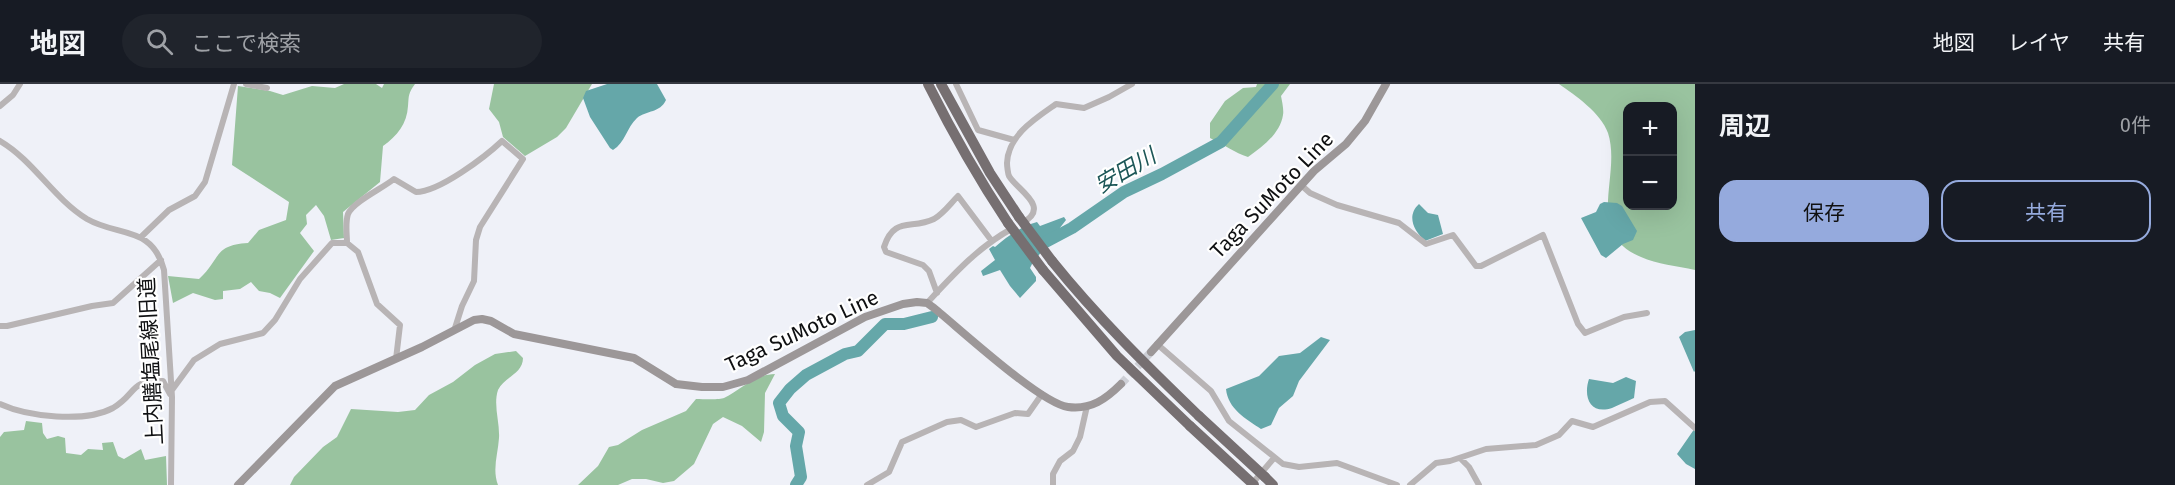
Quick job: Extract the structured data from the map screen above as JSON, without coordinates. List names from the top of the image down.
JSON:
{
  "streets": {
    "main road": ["Taga SuMoto Line"],
    "street": ["上内膳塩尾線旧道"]
  },
  "water": ["安田川"],
  "page": {
    "header": "地図",
    "search": "ここで検索",
    "nav": ["地図", "レイヤ", "共有"],
    "heading": ["周辺", "0件"],
    "map_buttons": ["+", "−"],
    "buttons": ["保存", "共有"]
  }
}
